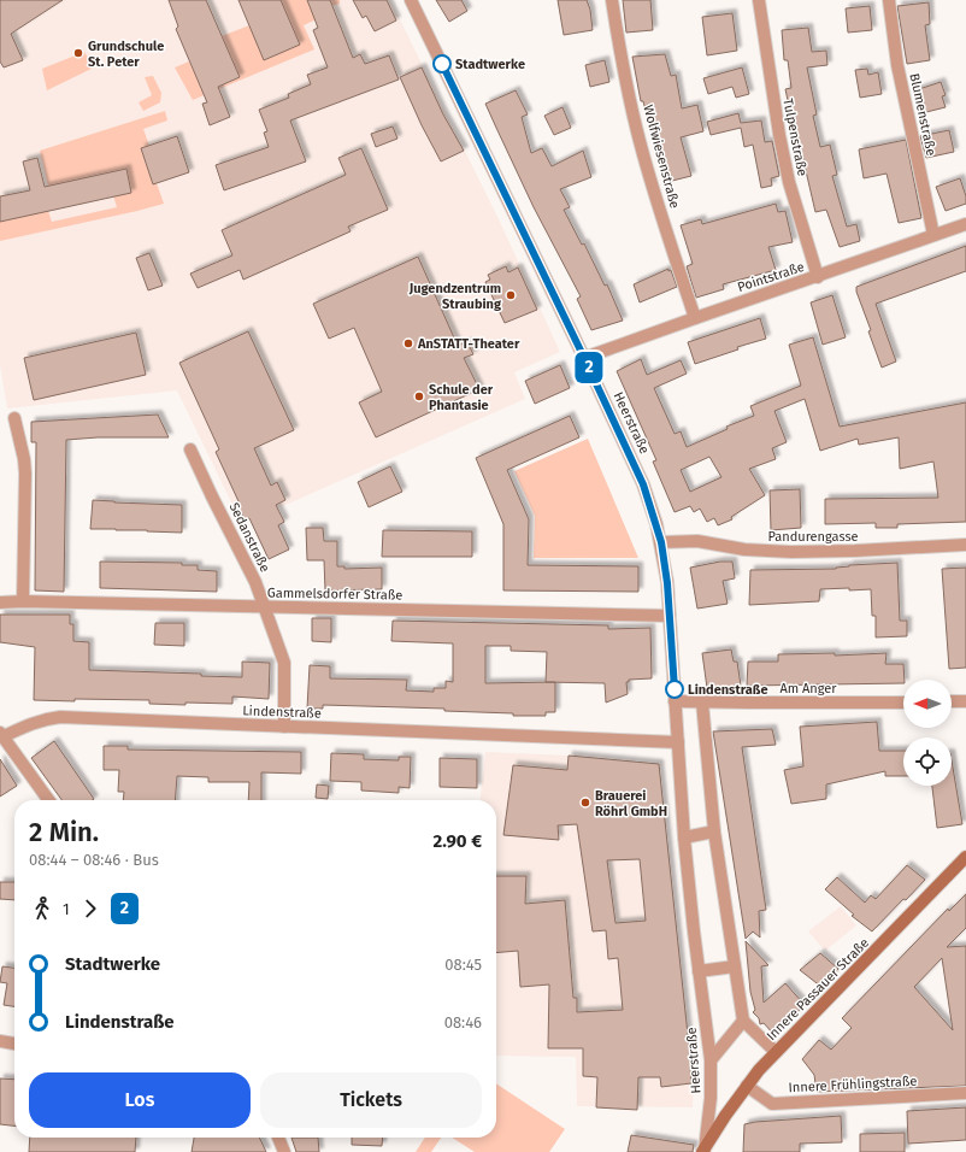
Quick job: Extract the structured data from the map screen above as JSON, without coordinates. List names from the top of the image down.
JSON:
{
  "streets": {
    "main road": ["Innere Passauer Straße"],
    "street": [
      "Blumenstraße",
      "Tulpenstraße",
      "Wolfwiesenstraße",
      "Pointstraße",
      "Heerstraße",
      "Pandurengasse",
      "Sedanstraße",
      "Gammelsdorfer Straße",
      "Am Anger",
      "Lindenstraße",
      "Innere Frühlingstraße"
    ]
  },
  "crossings": [
    ["Blumenstraße", "Pointstraße"],
    ["Tulpenstraße", "Pointstraße"],
    ["Wolfwiesenstraße", "Pointstraße"],
    ["Pointstraße", "Heerstraße"],
    ["Heerstraße", "Pandurengasse"],
    ["Heerstraße", "Gammelsdorfer Straße"],
    ["Heerstraße", "Am Anger"],
    ["Heerstraße", "Lindenstraße"],
    ["Heerstraße", "Innere Passauer Straße"],
    ["Sedanstraße", "Gammelsdorfer Straße"],
    ["Sedanstraße", "Lindenstraße"],
    ["Innere Passauer Straße", "Innere Frühlingstraße"]
  ],
  "places": [
    "Grundschule St. Peter",
    "Stadtwerke",
    "Jugendzentrum Straubing",
    "AnSTATT-Theater",
    "Schule der Phantasie",
    "Lindenstraße",
    "Brauerei Röhrl GmbH"
  ],
  "lines": ["bus line 2"],
  "north": "left",
  "page": {
    "on_map": "2",
    "heading": ["2 Min.", "08:44 – 08:46 · Bus", "2.90 €"],
    "legs": ["1", "2"],
    "list": [
      {
        "name": "Stadtwerke",
        "value": "08:45"
      },
      {
        "name": "Lindenstraße",
        "value": "08:46"
      }
    ],
    "buttons": ["Los", "Tickets"]
  }
}
